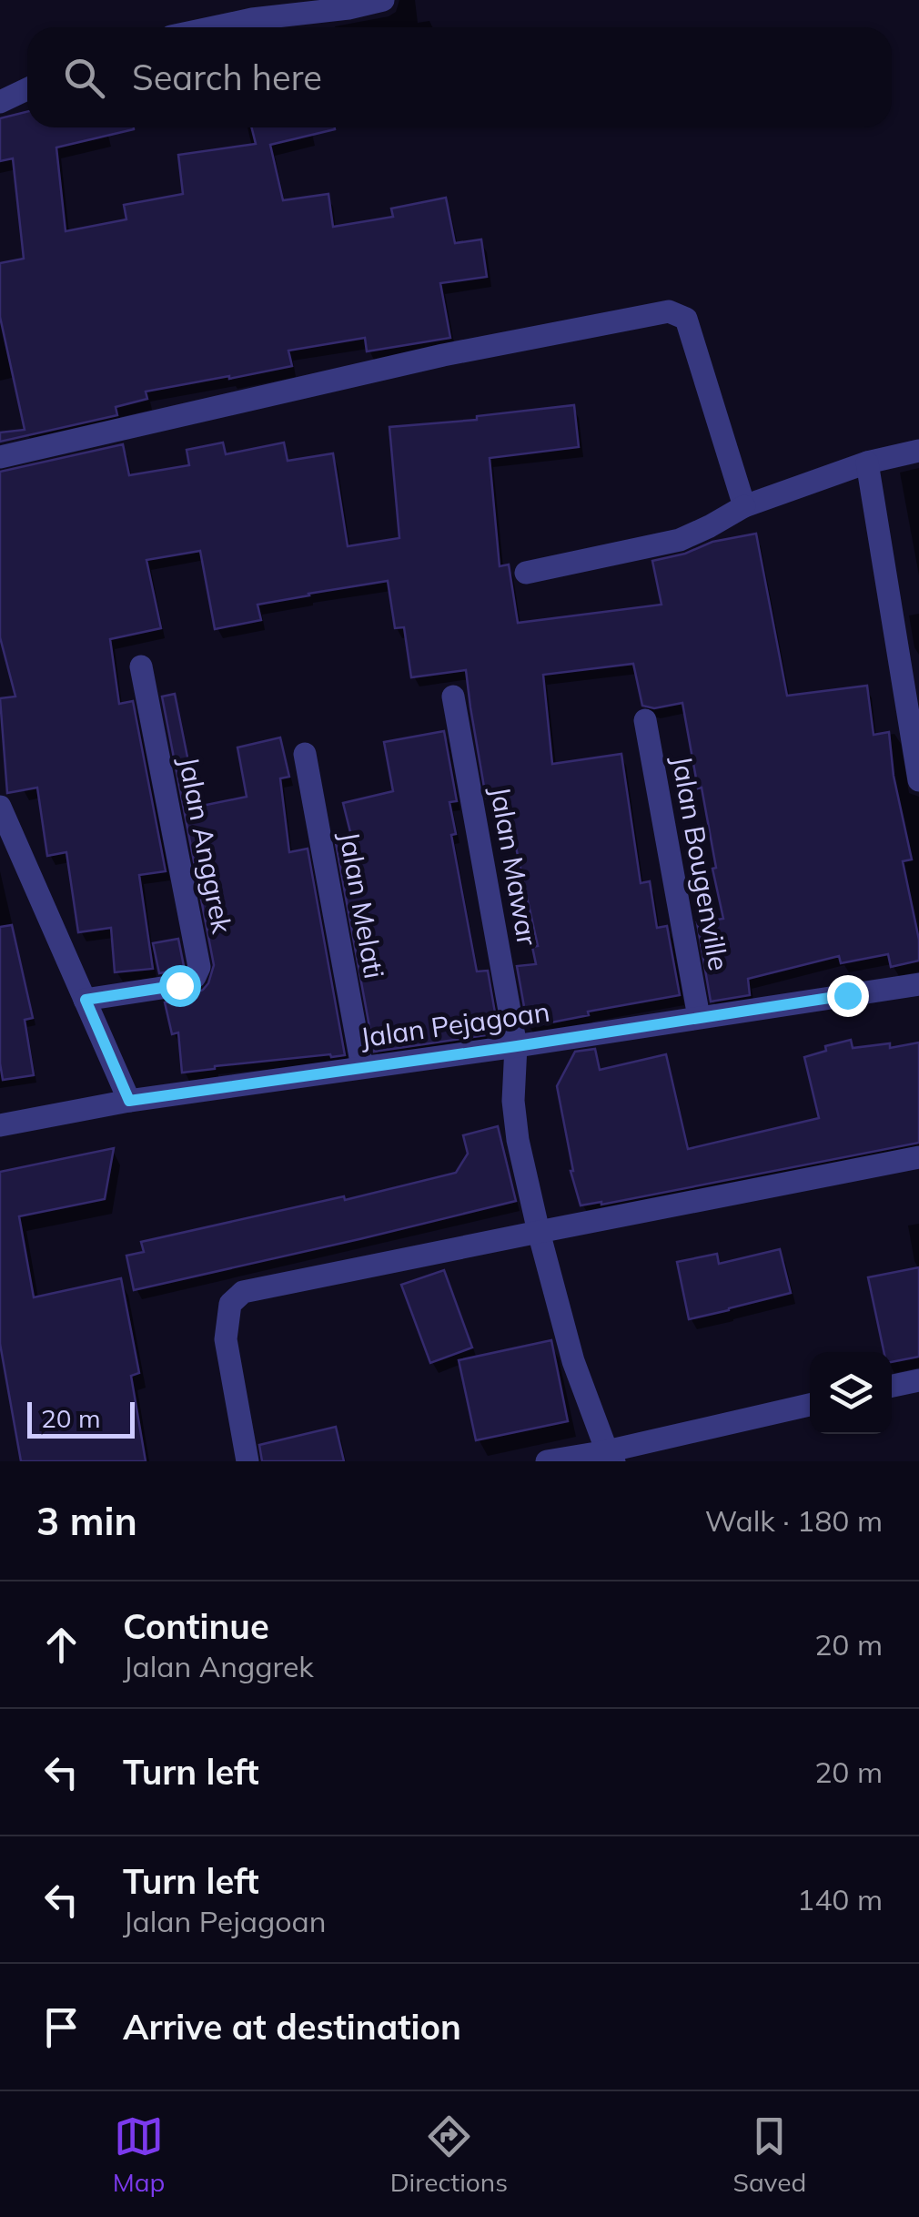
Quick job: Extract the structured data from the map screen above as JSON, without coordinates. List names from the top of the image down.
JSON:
{
  "streets": {
    "street": [
      "Jalan Anggrek",
      "Jalan Bougenville",
      "Jalan Mawar",
      "Jalan Melati",
      "Jalan Pejagoan"
    ]
  },
  "crossings": [
    ["Jalan Bougenville", "Jalan Pejagoan"],
    ["Jalan Mawar", "Jalan Pejagoan"],
    ["Jalan Melati", "Jalan Pejagoan"]
  ],
  "scale_bar": "20 m",
  "page": {
    "search": "Search here",
    "scale": "20 m",
    "heading": ["3 min", "Walk · 180 m"],
    "list": [
      ["Continue", "Jalan Anggrek", "20 m"],
      ["Turn left", "20 m"],
      ["Turn left", "Jalan Pejagoan", "140 m"],
      "Arrive at destination"
    ],
    "nav": ["Map", "Directions", "Saved"]
  }
}
